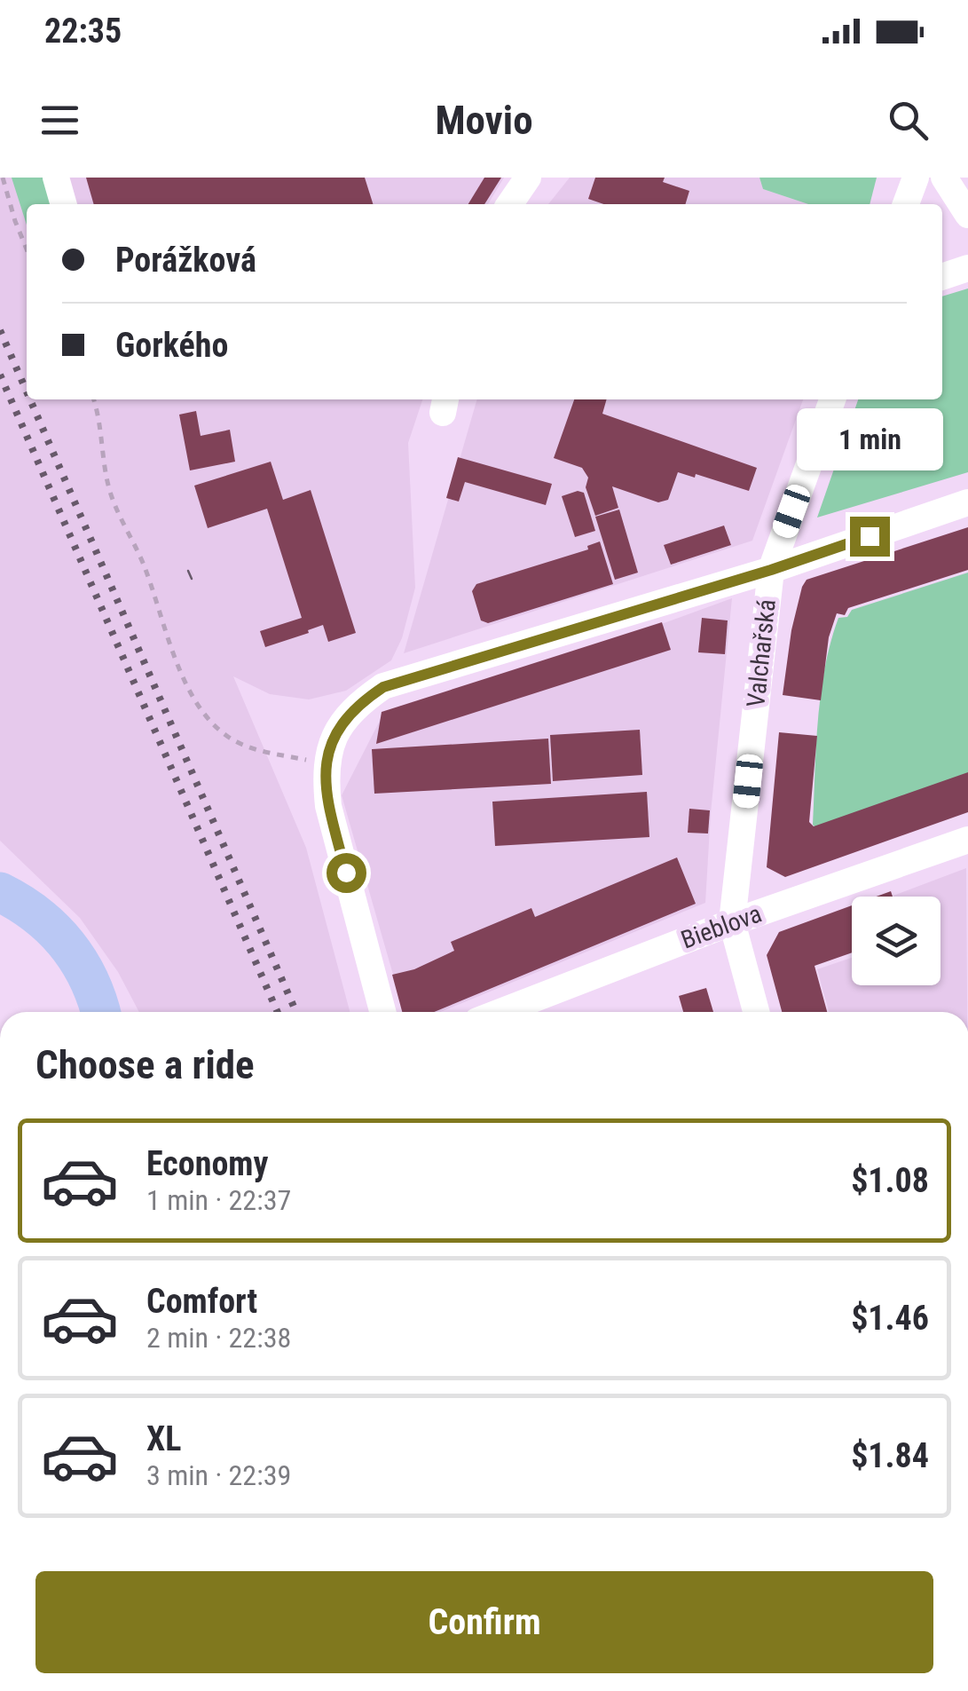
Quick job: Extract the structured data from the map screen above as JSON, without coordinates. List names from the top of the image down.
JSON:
{
  "streets": {
    "street": ["Valchařská", "Bieblova"]
  },
  "crossings": [
    ["Valchařská", "Bieblova"]
  ],
  "page": {
    "status": "22:35",
    "header": "Movio",
    "banner": ["Porážková", "Gorkého"],
    "bubble": "1 min",
    "heading": "Choose a ride",
    "list": [
      {
        "name": "Economy",
        "note": "1 min · 22:37",
        "value": "$1.08"
      },
      {
        "name": "Comfort",
        "note": "2 min · 22:38",
        "value": "$1.46"
      },
      {
        "name": "XL",
        "note": "3 min · 22:39",
        "value": "$1.84"
      }
    ],
    "buttons": "Confirm"
  }
}
